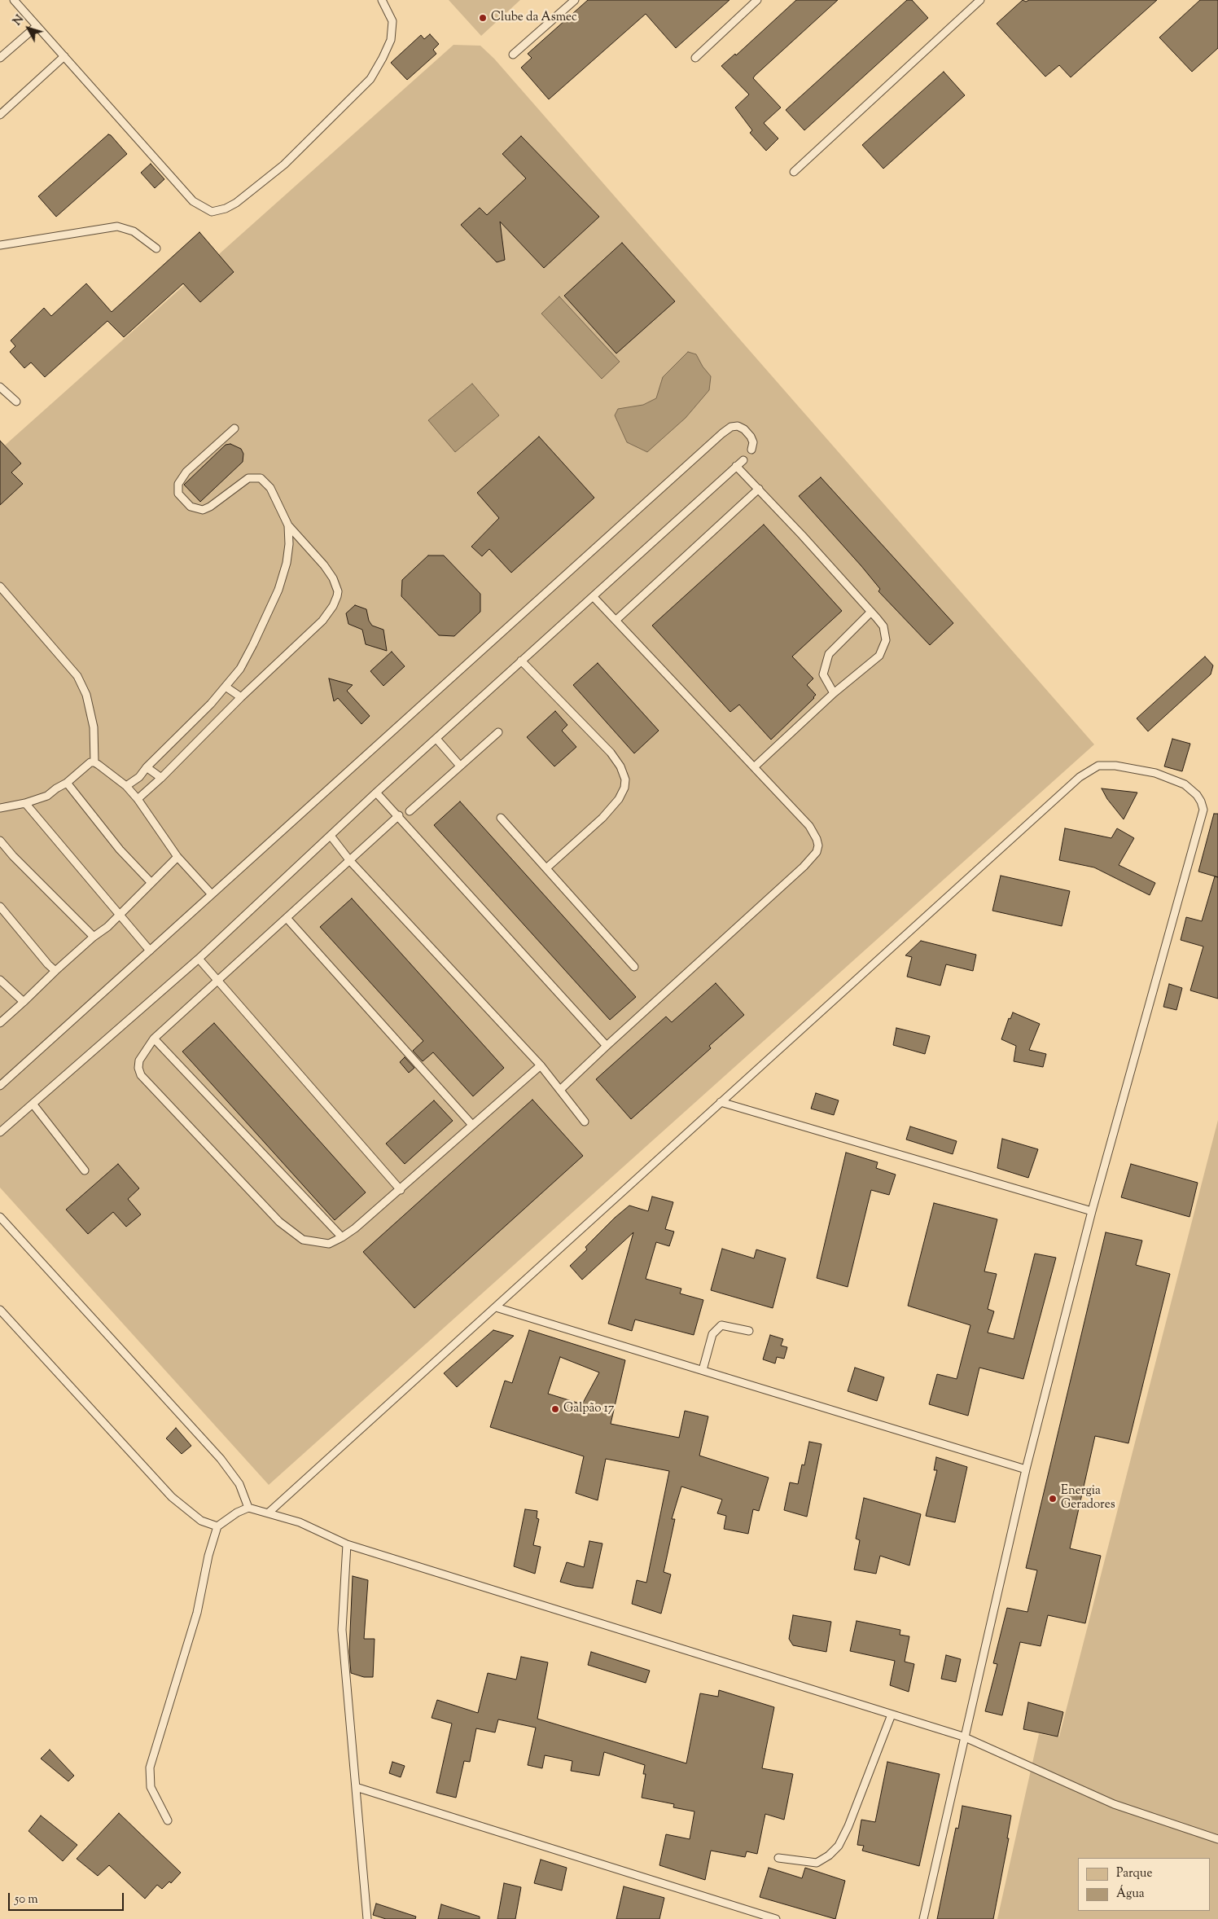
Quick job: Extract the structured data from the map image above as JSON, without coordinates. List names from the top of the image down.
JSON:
{
  "places": ["Clube da Asmec", "Galpão 17", "Energia Geradores"],
  "legend": ["Parque", "Água"],
  "scale_bar": "50 m",
  "north": "top left"
}
